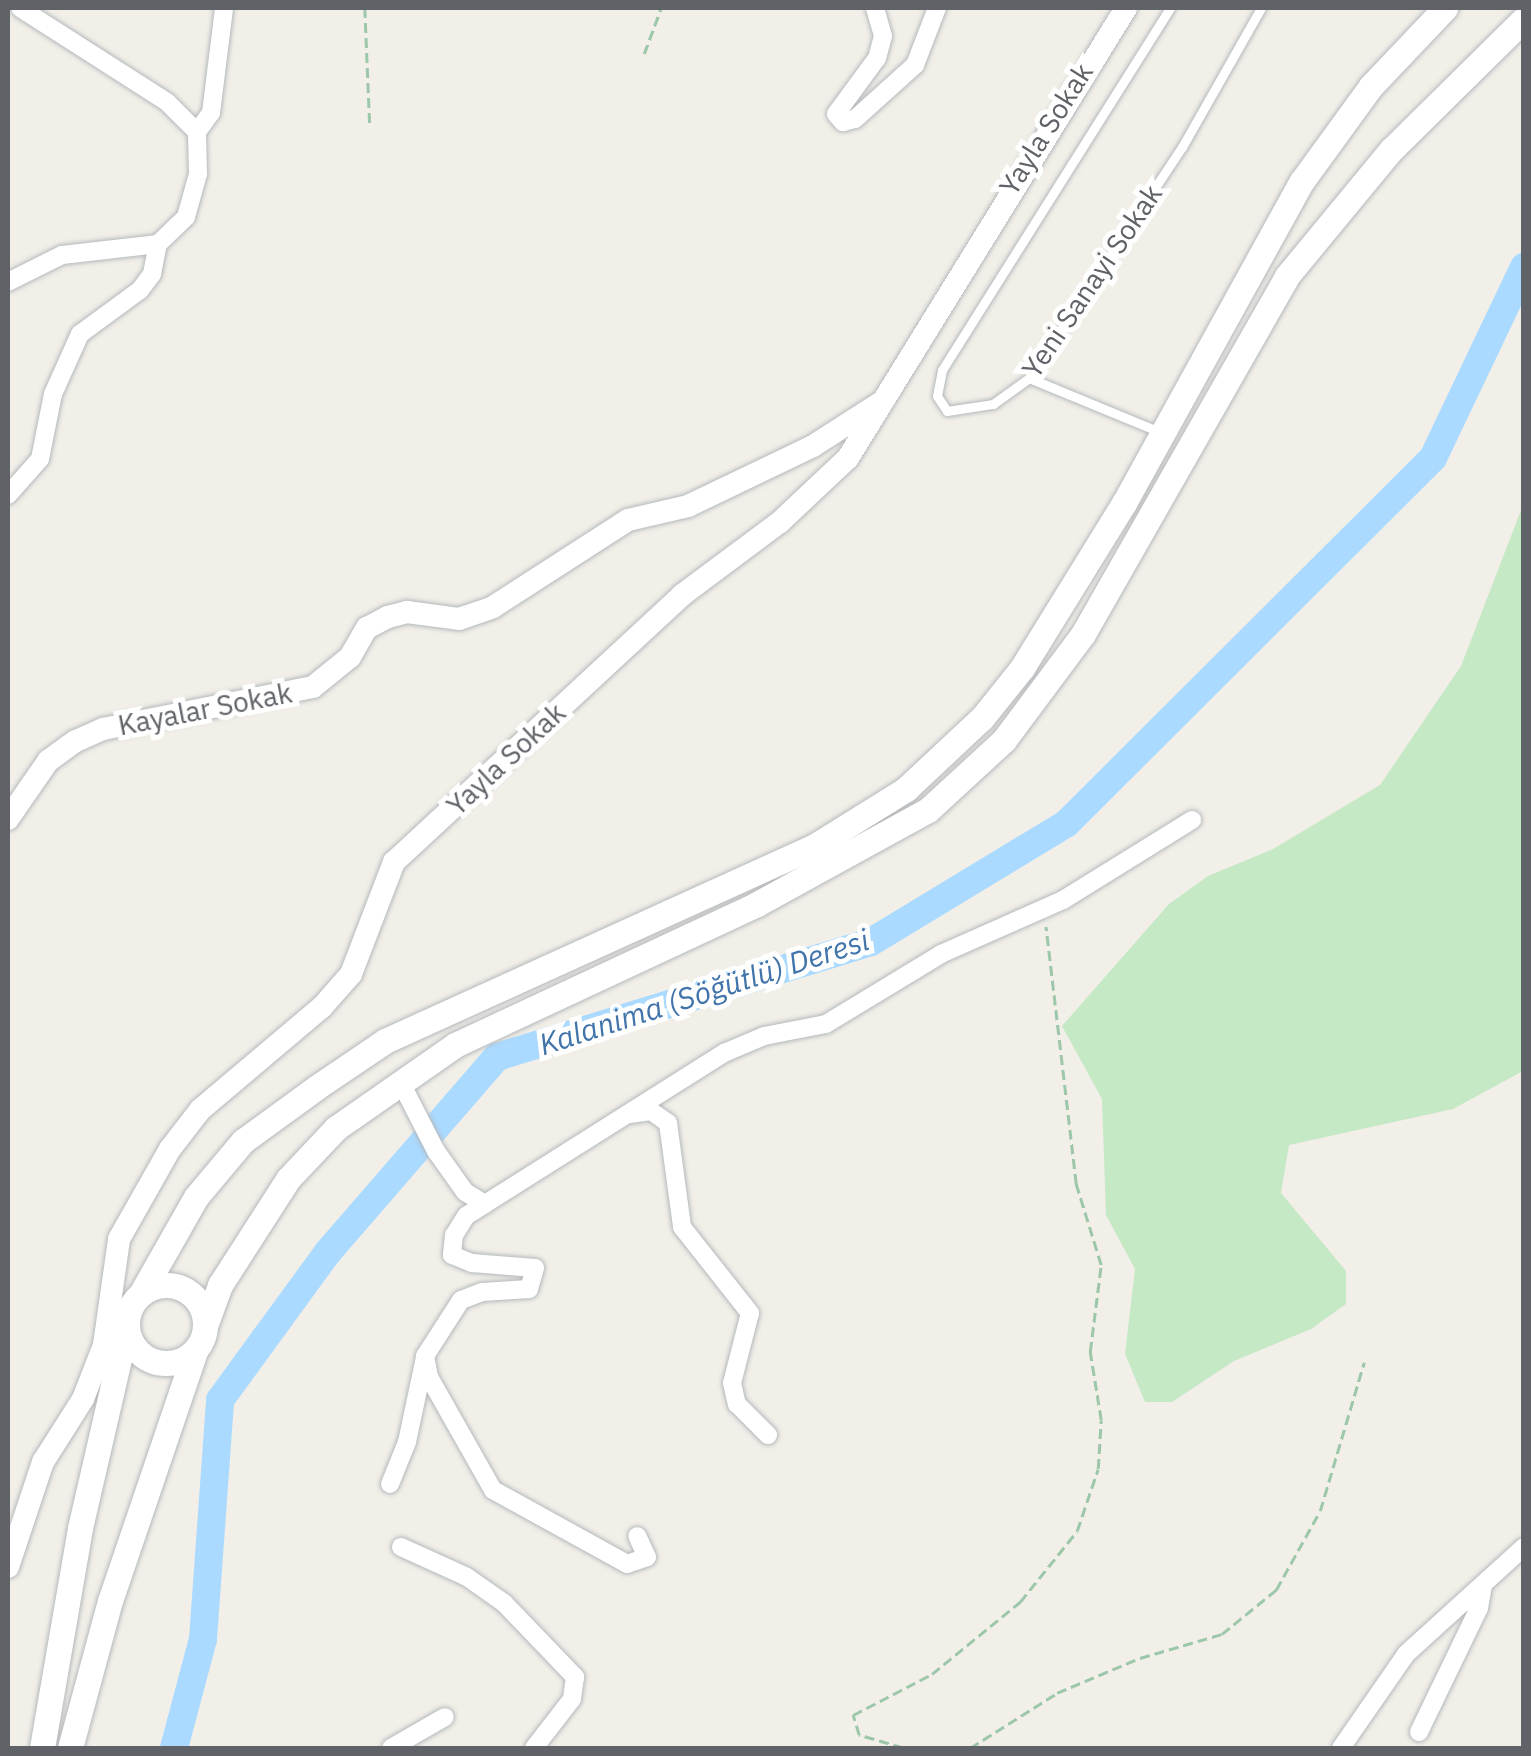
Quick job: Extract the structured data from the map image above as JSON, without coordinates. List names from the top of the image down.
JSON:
{
  "streets": {
    "street": ["Yayla Sokak", "Kayalar Sokak"],
    "lane": ["Yeni Sanayi Sokak"]
  },
  "crossings": [
    ["Yayla Sokak", "Kayalar Sokak"]
  ],
  "water": ["Kalanima (Söğütlü) Deresi"]
}
